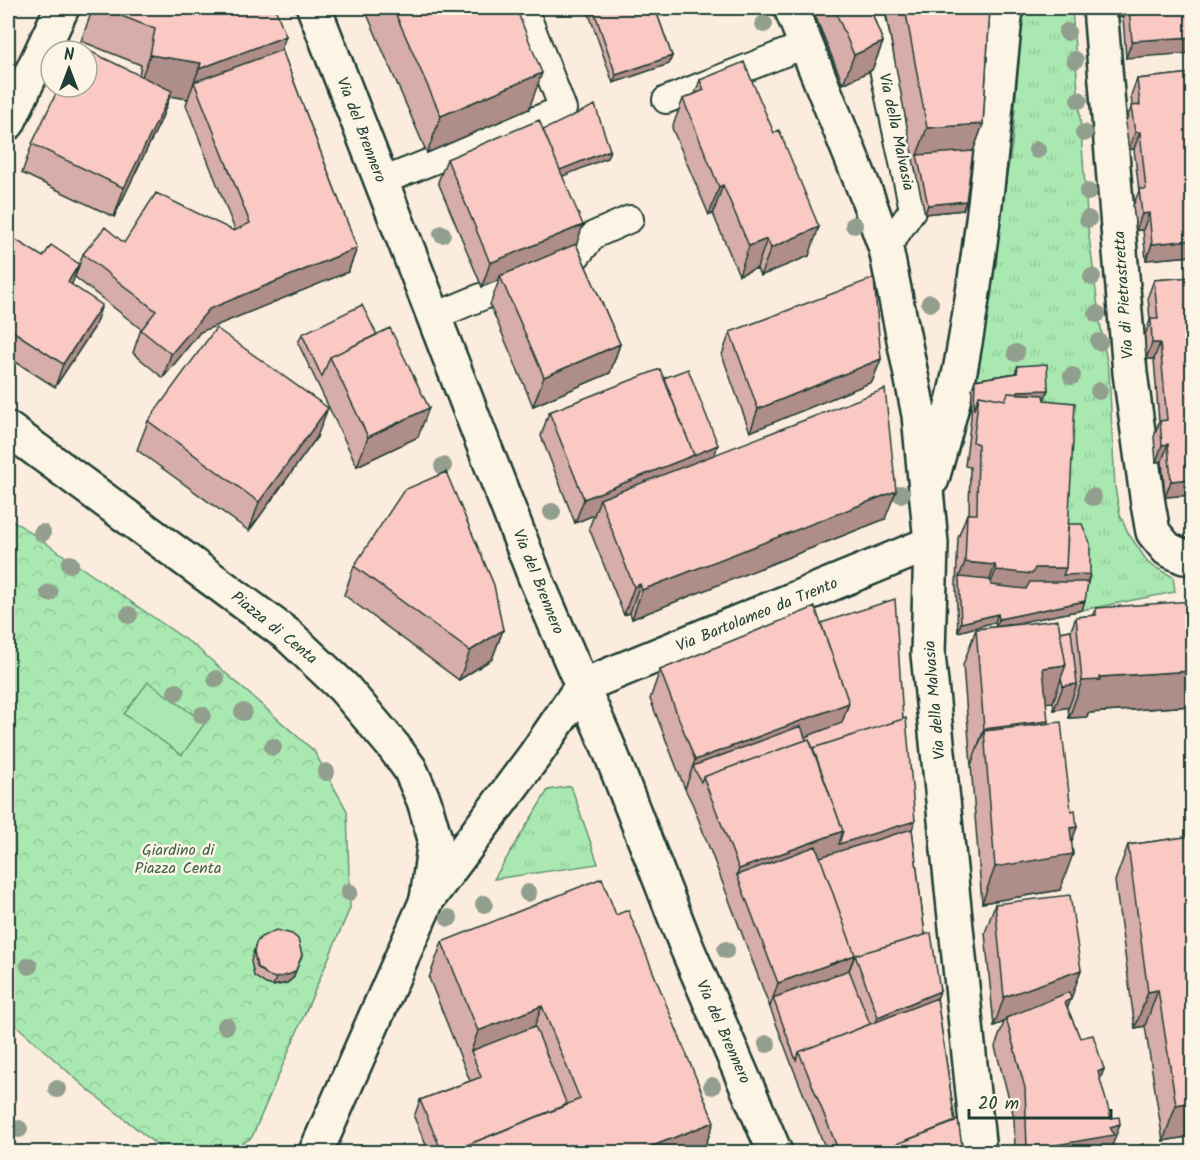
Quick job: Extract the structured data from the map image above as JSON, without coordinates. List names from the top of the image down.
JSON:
{
  "streets": {
    "street": [
      "Via del Brennero",
      "Via della Malvasia",
      "Via di Pietrastretta",
      "Via Bartolameo da Trento",
      "Piazza di Centa"
    ]
  },
  "crossings": [
    ["Via del Brennero", "Via Bartolameo da Trento"],
    ["Via del Brennero", "Piazza di Centa"],
    ["Via della Malvasia", "Via Bartolameo da Trento"],
    ["Via Bartolameo da Trento", "Piazza di Centa"]
  ],
  "parks": ["Giardino di Piazza Centa"],
  "scale_bar": "20 m",
  "north": "top"
}
